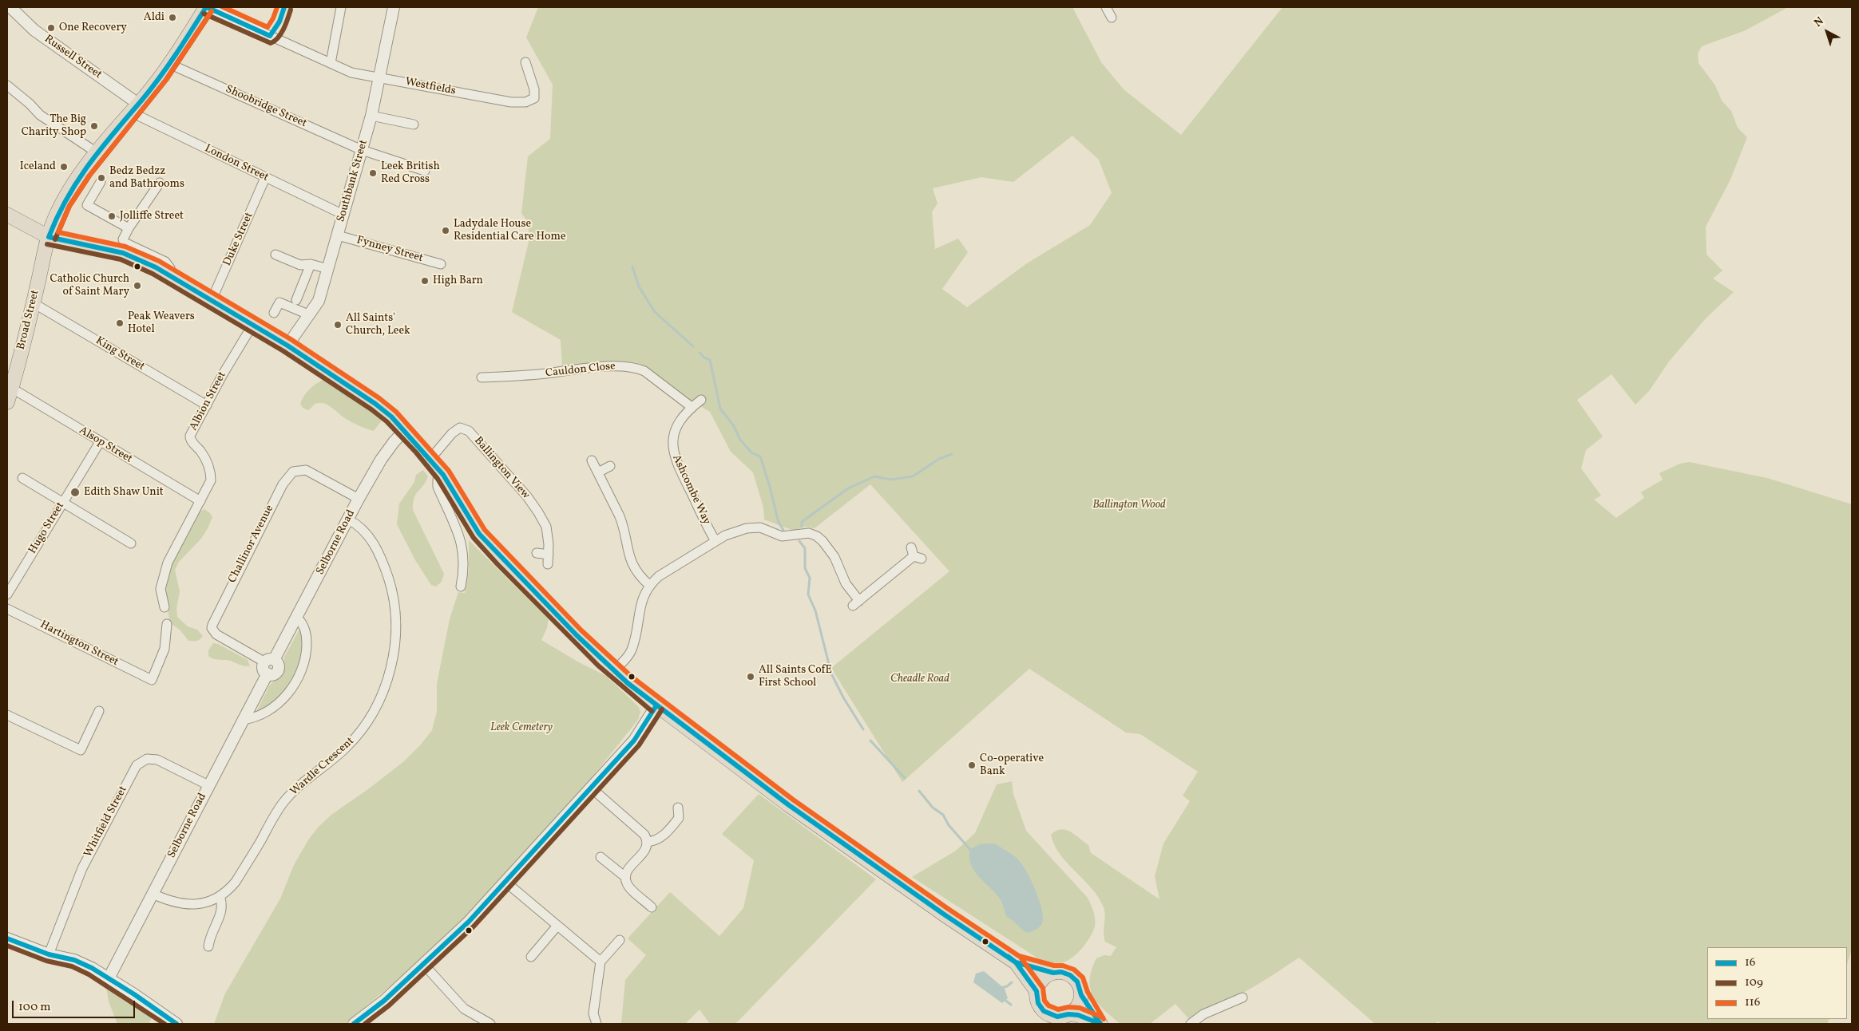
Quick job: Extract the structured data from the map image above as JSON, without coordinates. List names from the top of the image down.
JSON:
{
  "streets": {
    "highway": ["Broad Street"],
    "street": [
      "Russell Street",
      "Westfields",
      "Shoobridge Street",
      "London Street",
      "Southbank Street",
      "Duke Street",
      "Fynney Street",
      "King Street",
      "Cauldon Close",
      "Albion Street",
      "Alsop Street",
      "Ballington View",
      "Ashcombe Way",
      "Hugo Street",
      "Selborne Road",
      "Challinor Avenue",
      "Hartington Street",
      "Wardle Crescent",
      "Whitfield Street"
    ]
  },
  "crossings": [
    ["Russell Street", "London Street"],
    ["Russell Street", "Broad Street"],
    ["Westfields", "Southbank Street"],
    ["Westfields", "Broad Street"],
    ["Shoobridge Street", "Southbank Street"],
    ["Shoobridge Street", "Broad Street"],
    ["London Street", "Southbank Street"],
    ["London Street", "Duke Street"],
    ["London Street", "Broad Street"],
    ["Southbank Street", "Fynney Street"],
    ["Broad Street", "King Street"],
    ["Broad Street", "Alsop Street"],
    ["King Street", "Albion Street"],
    ["Cauldon Close", "Ashcombe Way"],
    ["Albion Street", "Alsop Street"],
    ["Alsop Street", "Hugo Street"],
    ["Selborne Road", "Challinor Avenue"],
    ["Selborne Road", "Wardle Crescent"],
    ["Selborne Road", "Whitfield Street"]
  ],
  "parks": ["Ballington Wood", "Cheadle Road", "Leek Cemetery"],
  "places": [
    "Aldi",
    "One Recovery",
    "The Big Charity Shop",
    "Iceland",
    "Leek British Red Cross",
    "Bedz Bedzz and Bathrooms",
    "Jolliffe Street",
    "Ladydale House Residential Care Home",
    "High Barn",
    "Catholic Church of Saint Mary",
    "Peak Weavers Hotel",
    "All Saints' Church, Leek",
    "Edith Shaw Unit",
    "All Saints CofE First School",
    "Co-operative Bank"
  ],
  "lines": ["transit line 16", "transit line 116", "transit line 109"],
  "legend": ["16", "109", "116"],
  "scale_bar": "100 m",
  "north": "top left"
}
